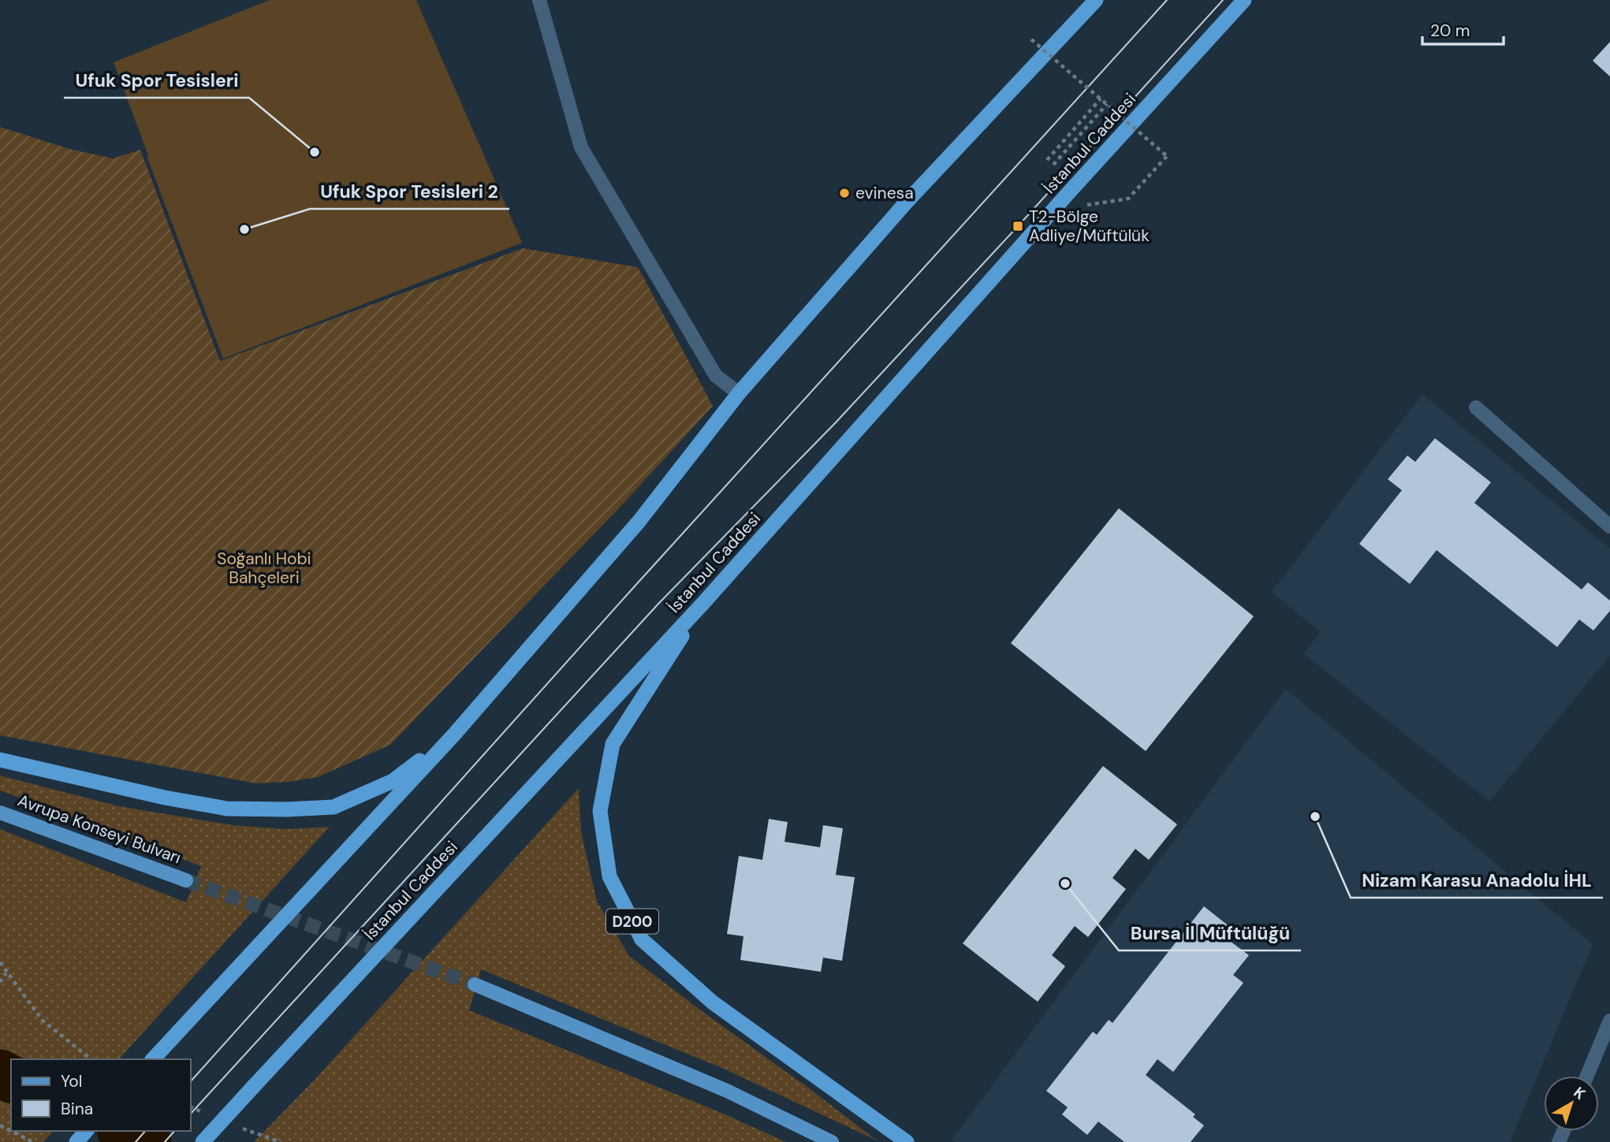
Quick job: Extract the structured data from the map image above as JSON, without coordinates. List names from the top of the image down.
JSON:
{
  "streets": {
    "highway": ["İstanbul Caddesi", "D200"],
    "main road": ["Avrupa Konseyi Bulvarı"]
  },
  "crossings": [
    ["İstanbul Caddesi", "D200"]
  ],
  "parks": ["Soğanlı Hobi Bahçeleri"],
  "places": {
    "other": [
      "Ufuk Spor Tesisleri",
      "evinesa",
      "Ufuk Spor Tesisleri 2",
      "Nizam Karasu Anadolu İHL",
      "Bursa İl Müftülüğü"
    ],
    "transit": ["T2-Bölge Adliye/Müftülük"]
  },
  "legend": ["Yol", "Bina"],
  "scale_bar": "20 m",
  "north": "top right"
}
